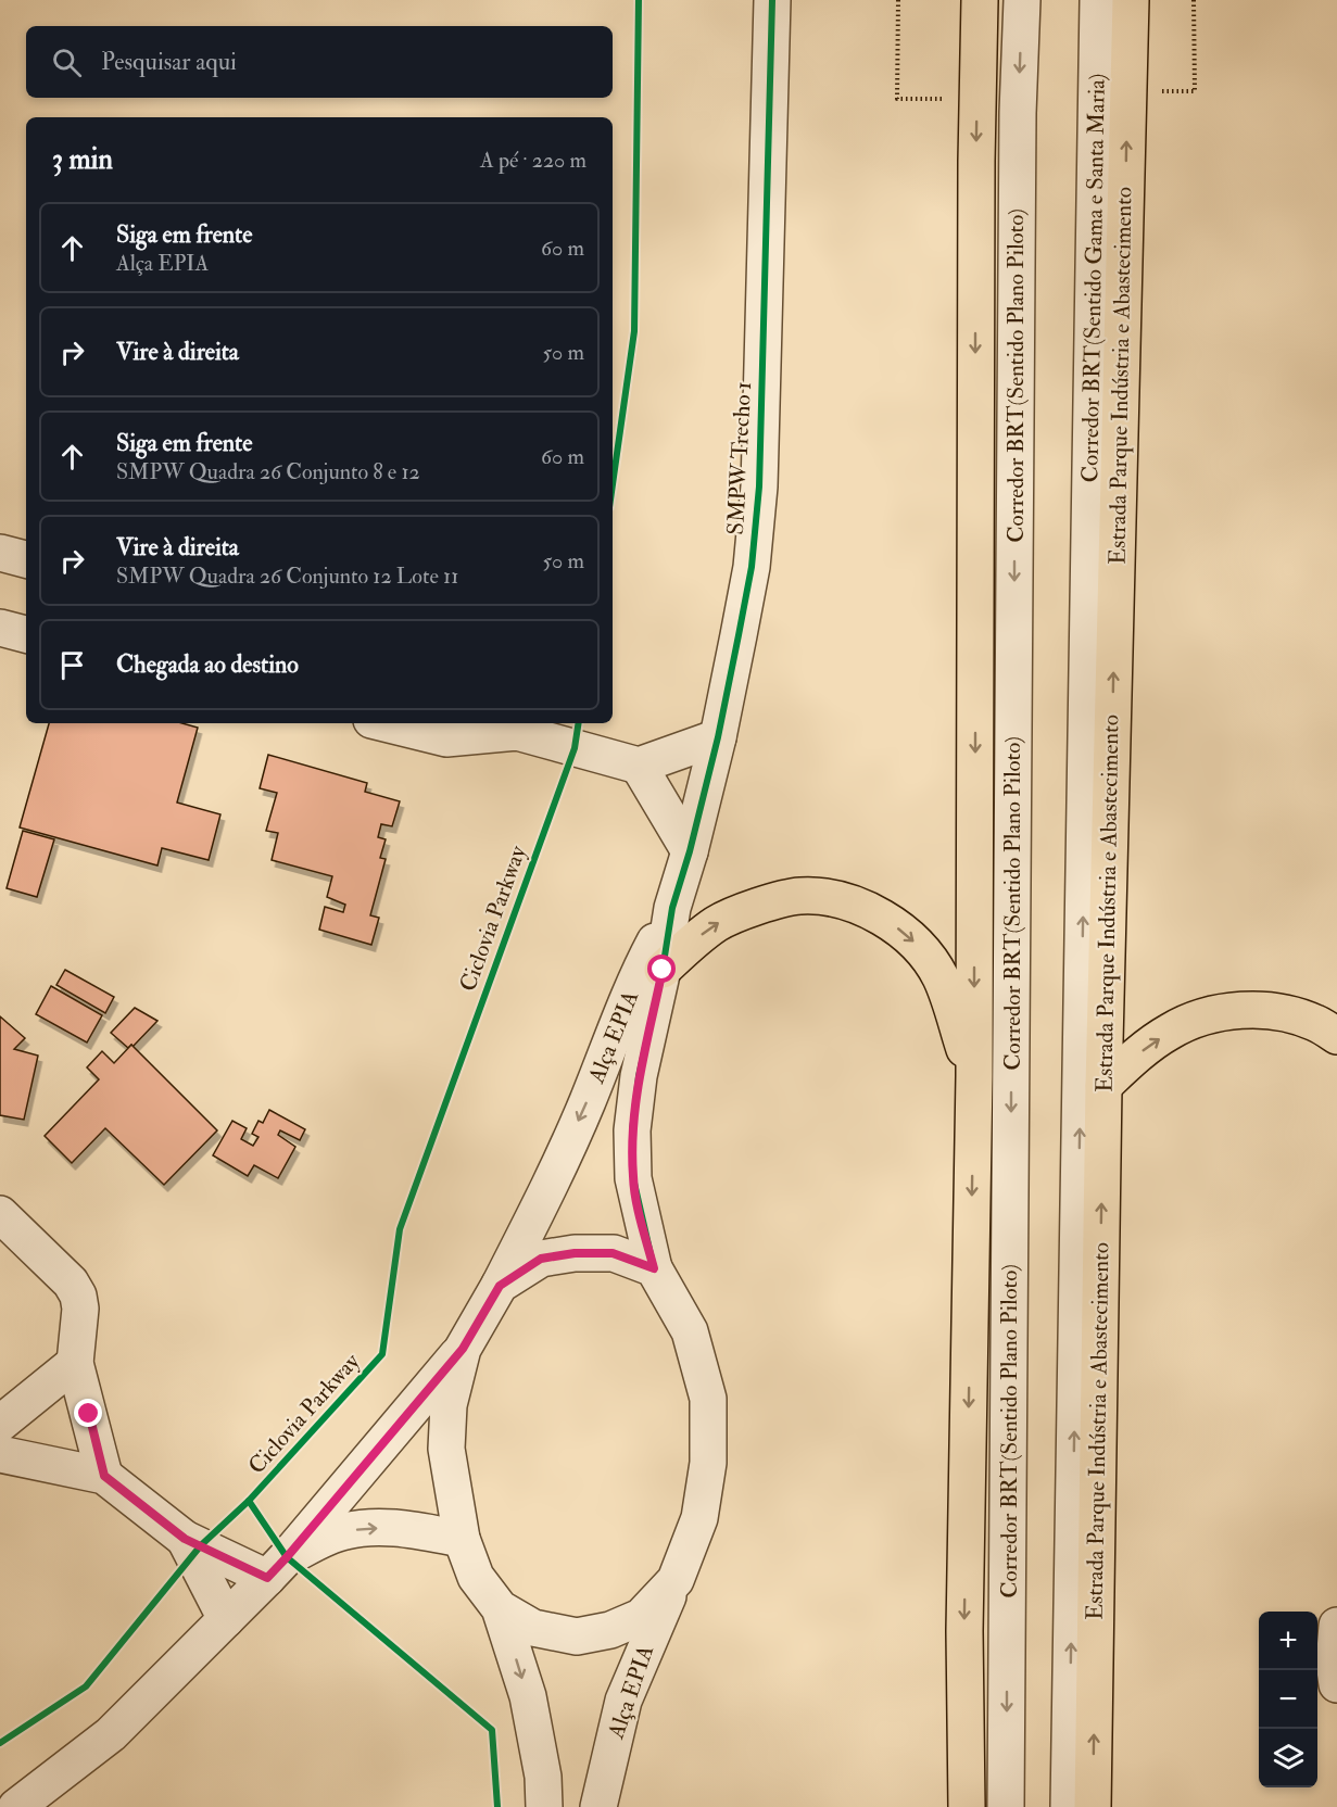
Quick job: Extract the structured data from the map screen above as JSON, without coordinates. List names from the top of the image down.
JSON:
{
  "streets": {
    "highway": ["Estrada Parque Indústria e Abastecimento"],
    "street": [
      "Corredor BRT(Sentido Gama e Santa Maria)",
      "Corredor BRT(Sentido Plano Piloto)",
      "SMPW Trecho 1",
      "Alça EPIA"
    ],
    "cycle path": ["Ciclovia Parkway"]
  },
  "crossings": [
    ["SMPW Trecho 1", "Alça EPIA"]
  ],
  "one_way": ["Corredor BRT(Sentido Gama e Santa Maria)", "Corredor BRT(Sentido Plano Piloto)"],
  "page": {
    "search": "Pesquisar aqui",
    "heading": ["3 min", "A pé · 220 m"],
    "list": [
      ["Siga em frente", "Alça EPIA", "60 m"],
      ["Vire à direita", "50 m"],
      ["Siga em frente", "SMPW Quadra 26 Conjunto 8 e 12", "60 m"],
      ["Vire à direita", "SMPW Quadra 26 Conjunto 12 Lote 11", "50 m"],
      "Chegada ao destino"
    ],
    "map_buttons": ["+", "−"]
  }
}
